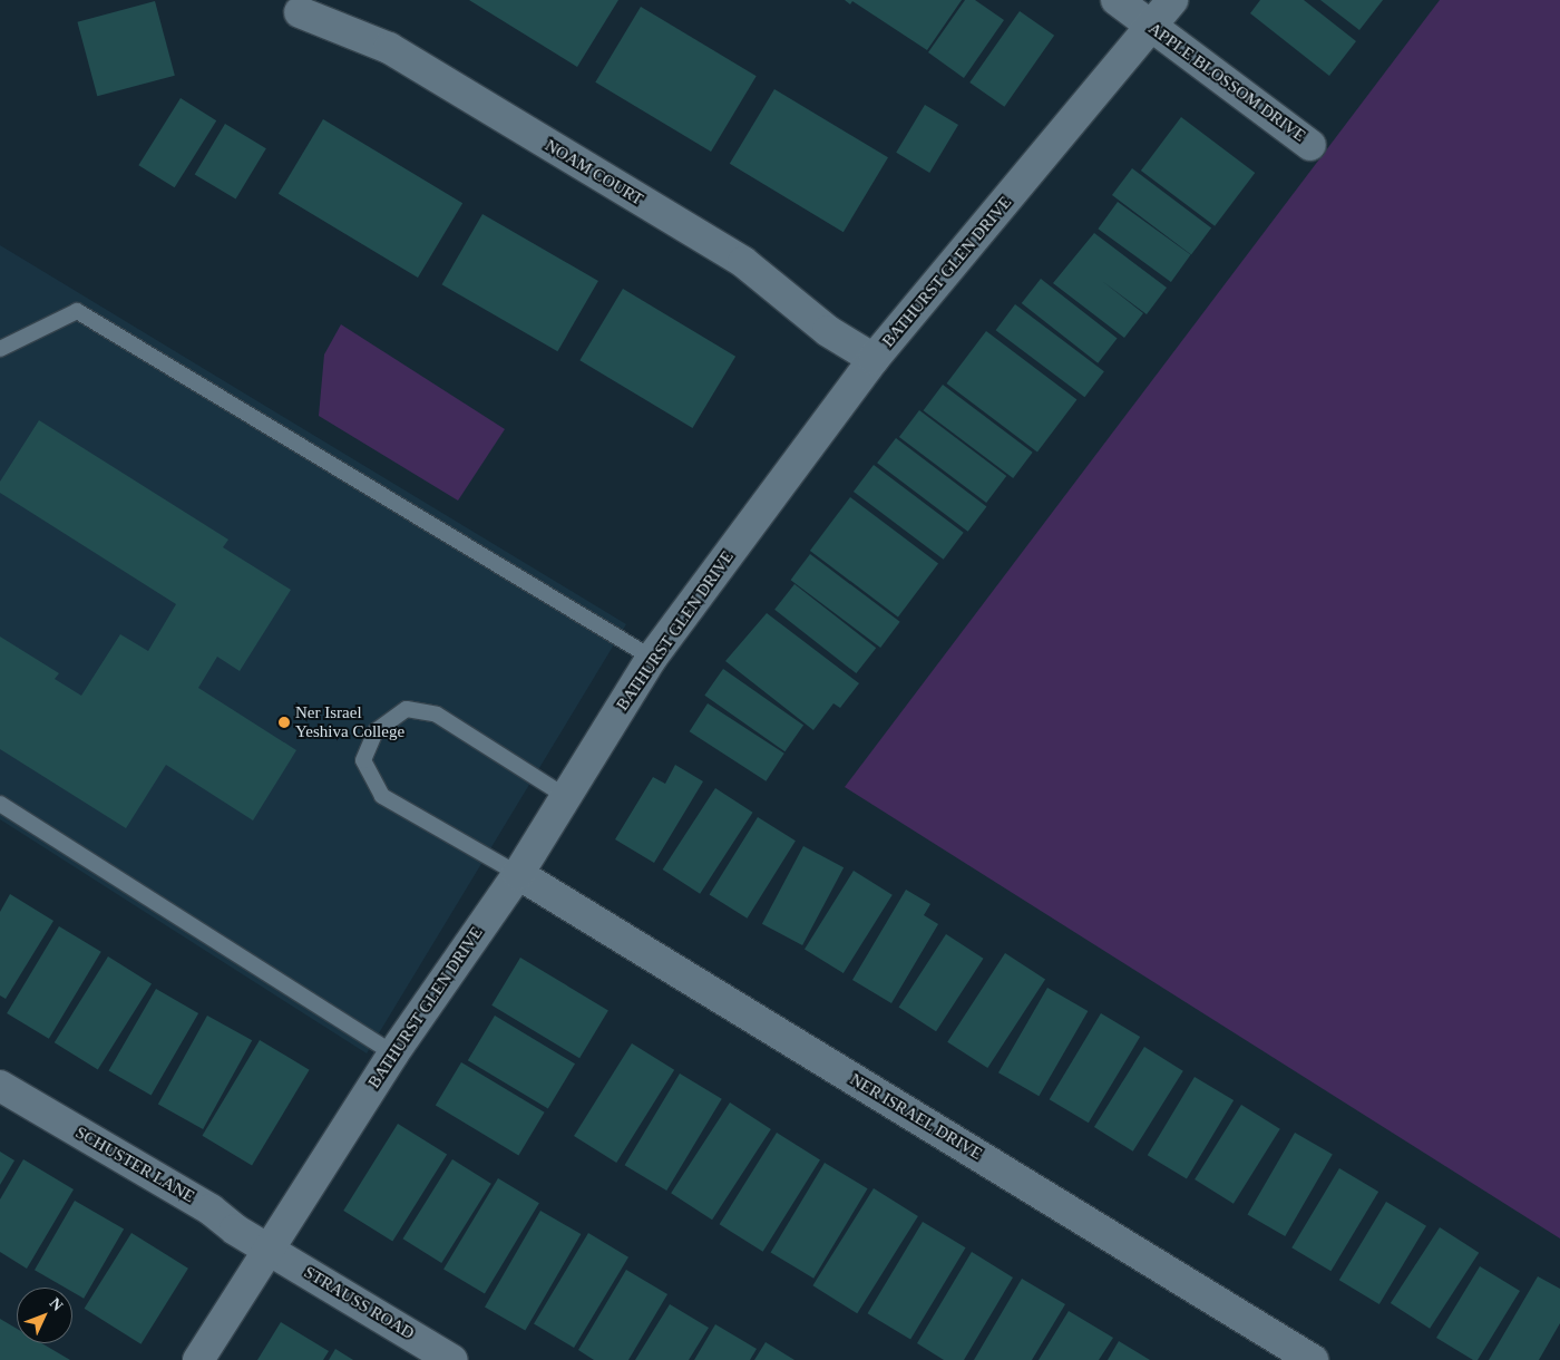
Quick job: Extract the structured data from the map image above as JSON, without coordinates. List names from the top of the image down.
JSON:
{
  "streets": {
    "street": [
      "APPLE BLOSSOM DRIVE",
      "NOAM COURT",
      "BATHURST GLEN DRIVE",
      "NER ISRAEL DRIVE",
      "SCHUSTER LANE",
      "STRAUSS ROAD"
    ]
  },
  "crossings": [
    ["APPLE BLOSSOM DRIVE", "BATHURST GLEN DRIVE"],
    ["NOAM COURT", "BATHURST GLEN DRIVE"],
    ["BATHURST GLEN DRIVE", "NER ISRAEL DRIVE"],
    ["BATHURST GLEN DRIVE", "SCHUSTER LANE"],
    ["BATHURST GLEN DRIVE", "STRAUSS ROAD"],
    ["SCHUSTER LANE", "STRAUSS ROAD"]
  ],
  "places": ["Ner Israel Yeshiva College"],
  "north": "top right"
}
